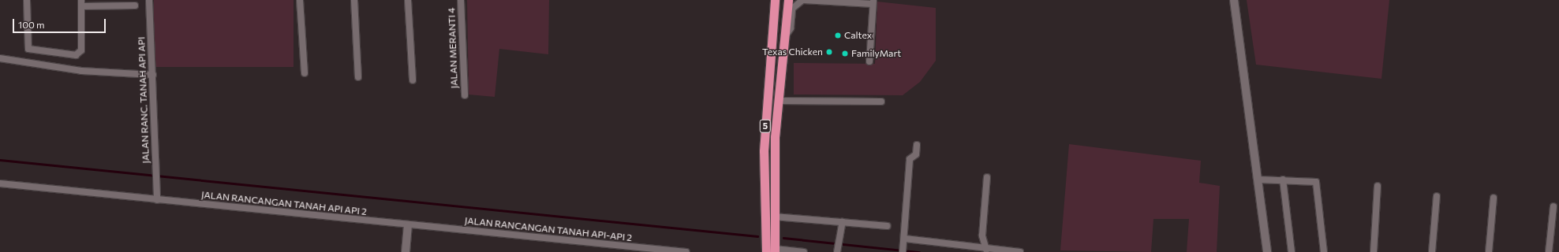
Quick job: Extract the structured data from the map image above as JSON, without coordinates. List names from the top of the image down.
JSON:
{
  "streets": {
    "highway": ["5"],
    "street": [
      "JALAN MERANTI 4",
      "JALAN RANC. TANAH API API",
      "JALAN RANCANGAN TANAH API API 2",
      "JALAN RANCANGAN TANAH API-API 2"
    ]
  },
  "crossings": [
    ["JALAN RANC. TANAH API API", "JALAN RANCANGAN TANAH API API 2"],
    ["JALAN RANCANGAN TANAH API API 2", "JALAN RANCANGAN TANAH API-API 2"]
  ],
  "places": ["Caltex", "Texas Chicken", "FamilyMart"],
  "scale_bar": "100 m"
}
